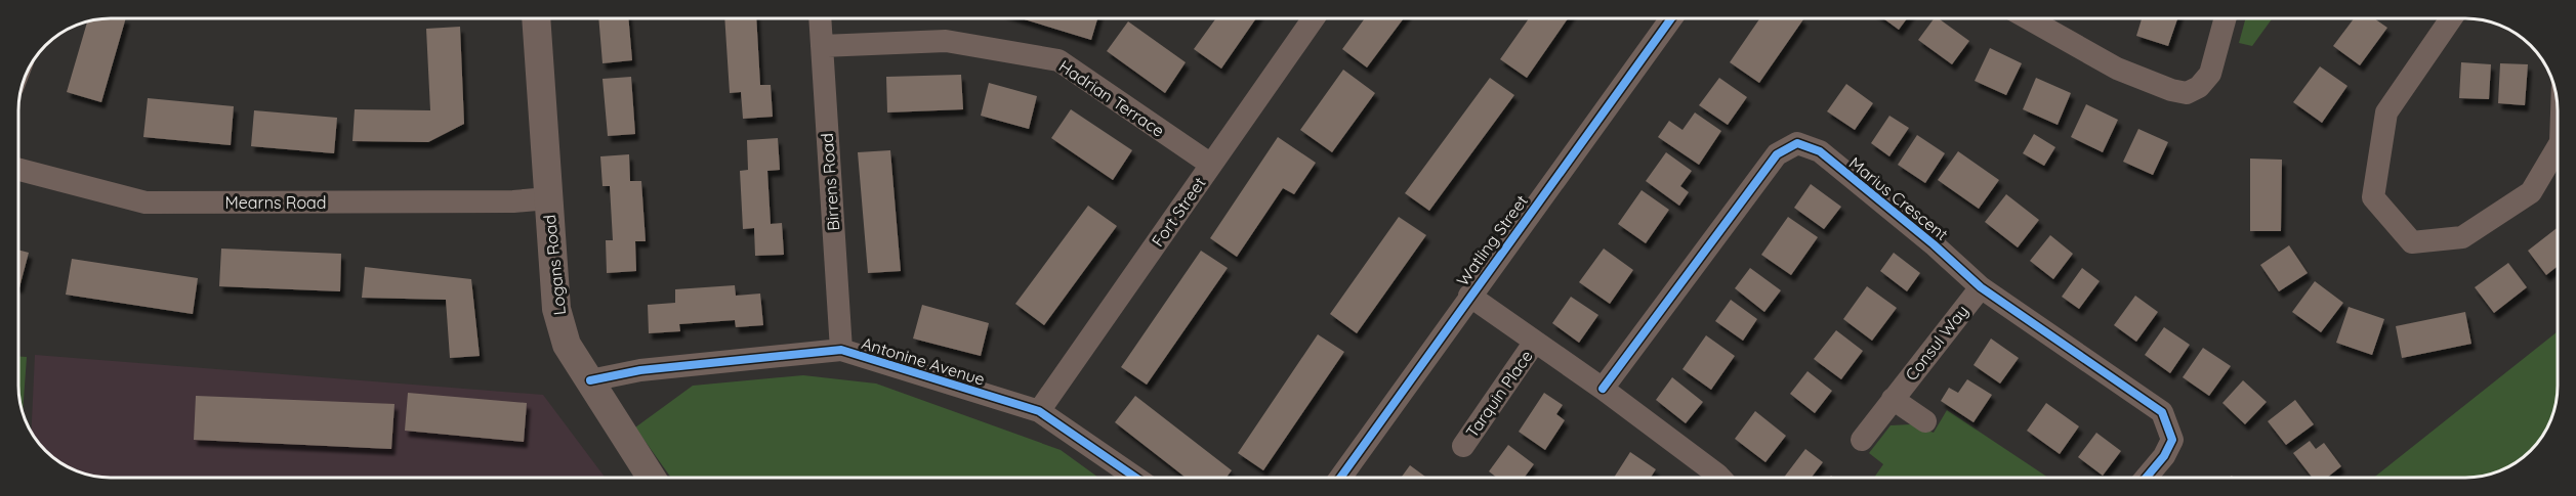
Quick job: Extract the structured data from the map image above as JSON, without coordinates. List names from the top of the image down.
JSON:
{
  "streets": {
    "street": [
      "Hadrian Terrace",
      "Birrens Road",
      "Marius Crescent",
      "Mearns Road",
      "Fort Street",
      "Watling Street",
      "Logans Road",
      "Consul Way",
      "Antonine Avenue",
      "Tarquin Place"
    ]
  },
  "crossings": [
    ["Hadrian Terrace", "Birrens Road"],
    ["Hadrian Terrace", "Fort Street"],
    ["Birrens Road", "Antonine Avenue"],
    ["Marius Crescent", "Consul Way"],
    ["Mearns Road", "Logans Road"],
    ["Fort Street", "Antonine Avenue"],
    ["Logans Road", "Antonine Avenue"]
  ]
}
